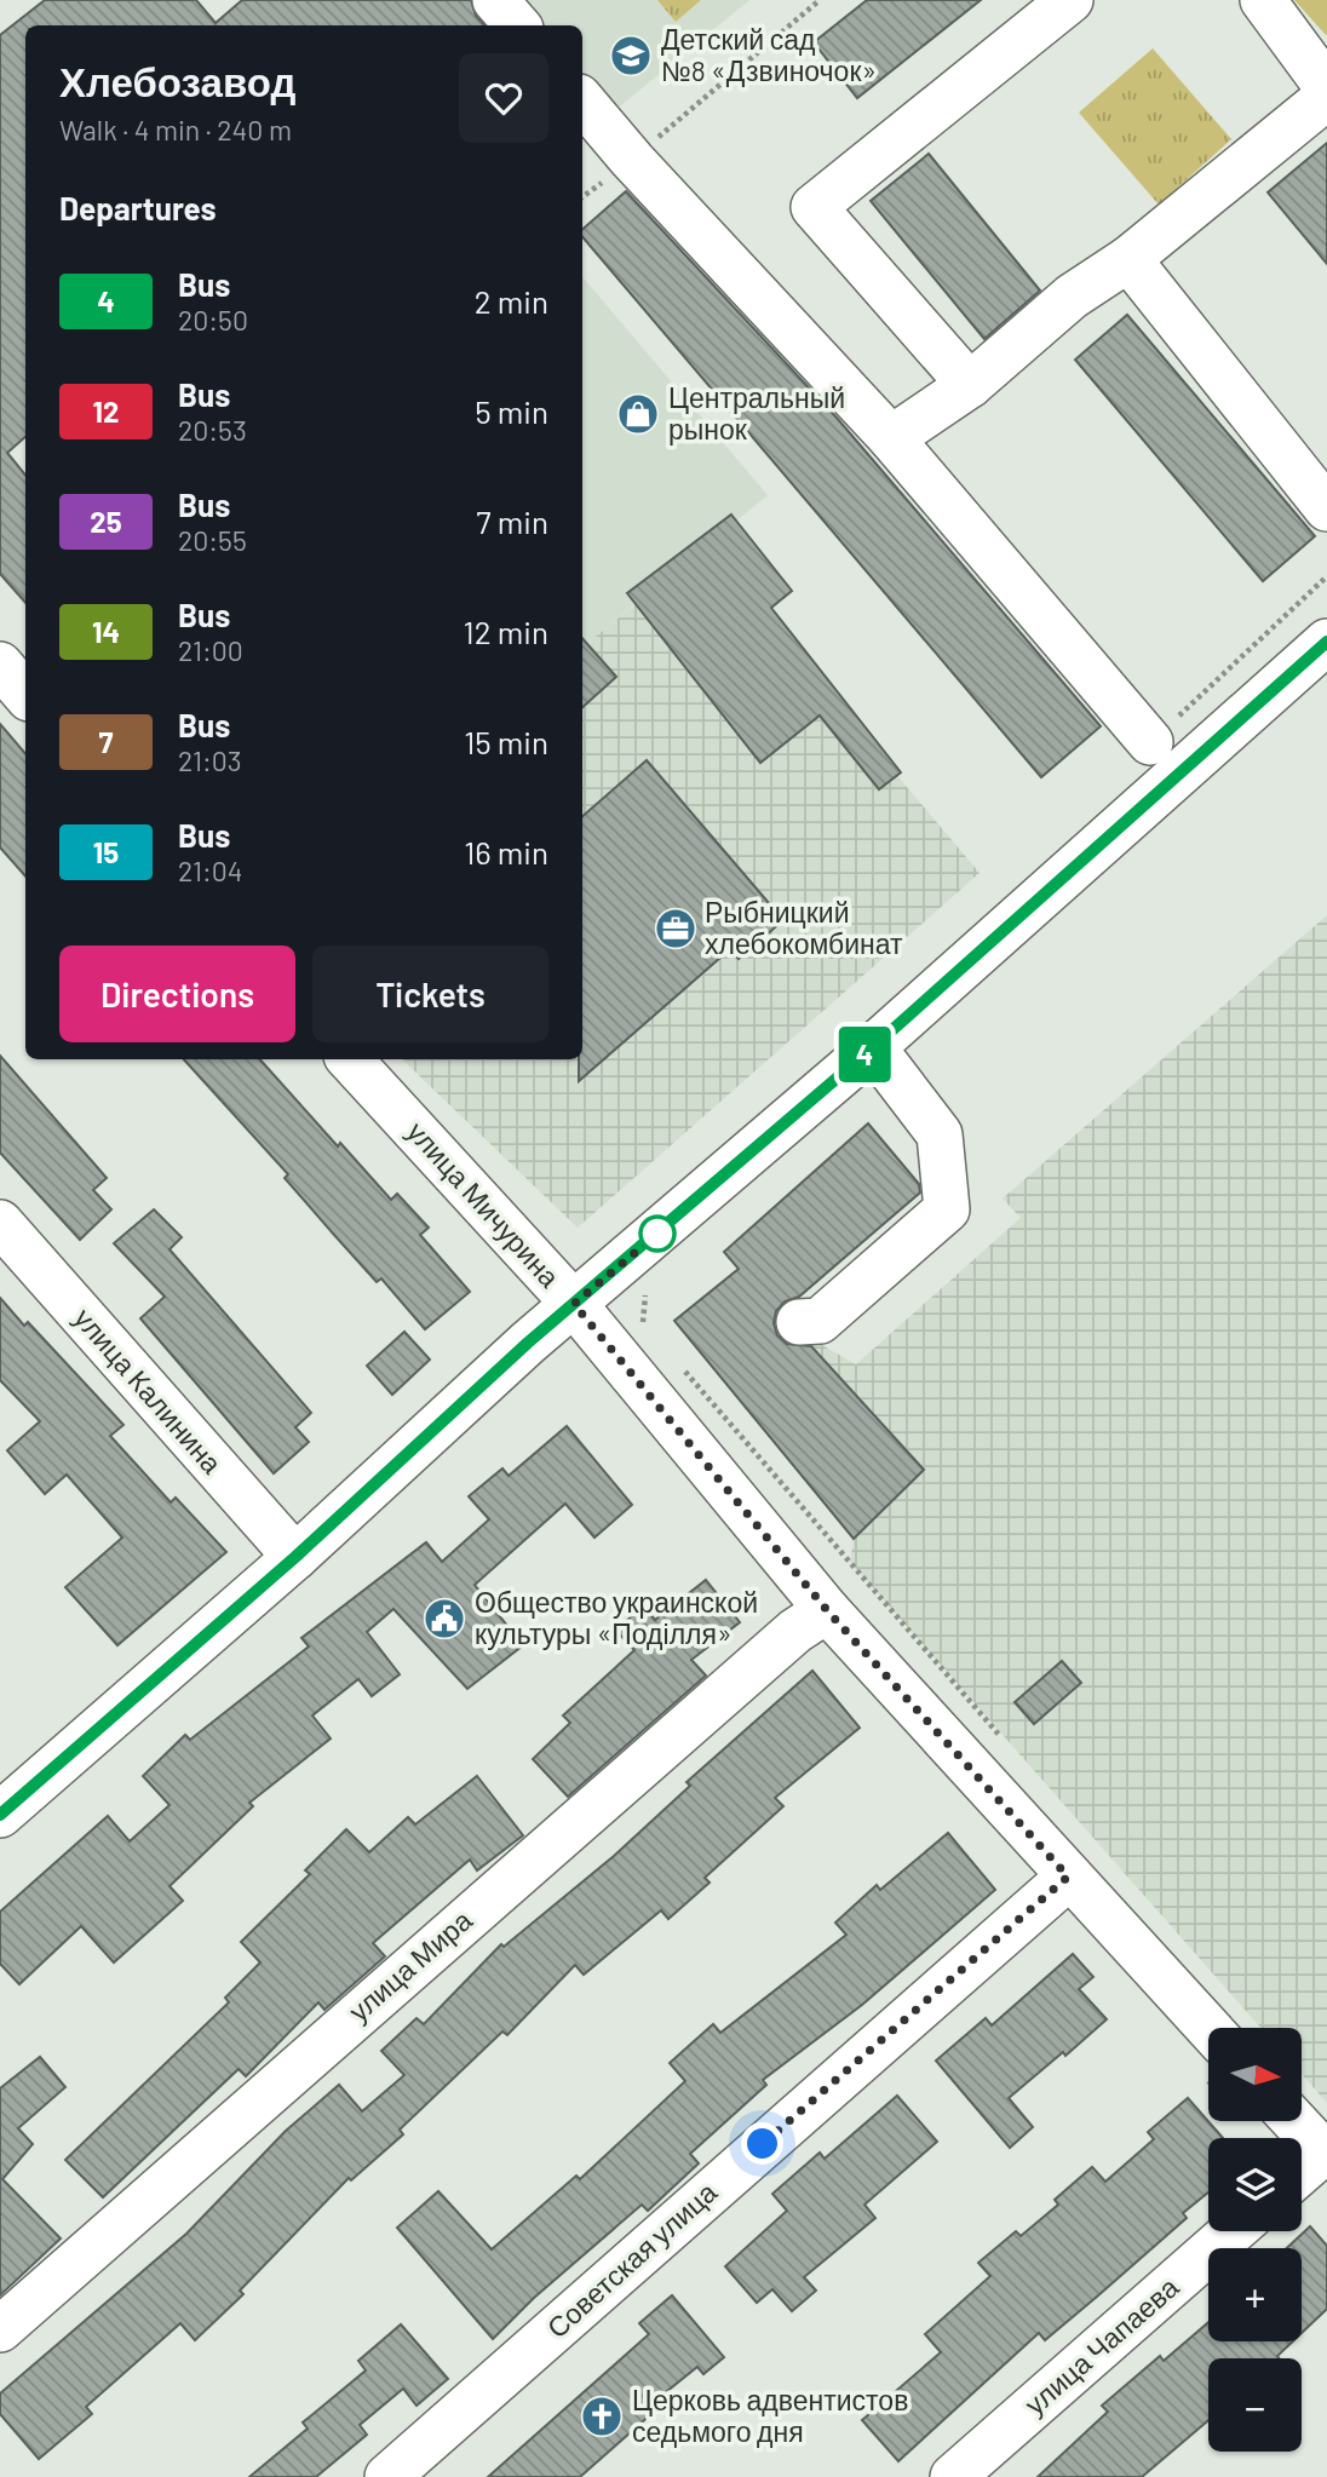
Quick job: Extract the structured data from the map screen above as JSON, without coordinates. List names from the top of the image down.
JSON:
{
  "streets": {
    "street": [
      "улица Мичурина",
      "улица Калинина",
      "улица Мира",
      "Советская улица",
      "улица Чапаева"
    ]
  },
  "crossings": [
    ["улица Мичурина", "улица Мира"],
    ["улица Мичурина", "Советская улица"]
  ],
  "places": {
    "school or university": ["Детский сад №8 «Дзвиночок»"],
    "shop": ["Центральный рынок"],
    "office": ["Рыбницкий хлебокомбинат"],
    "public building": ["Общество украинской культуры «Поділля»"],
    "church": ["Церковь адвентистов седьмого дня"]
  },
  "lines": ["bus line 4"],
  "north": "right",
  "page": {
    "on_map": "4",
    "heading": [
      ["Хлебозавод", "Walk · 4 min · 240 m"],
      "Departures"
    ],
    "list": [
      {
        "mark": "4",
        "name": "Bus",
        "note": "20:50",
        "value": "2 min"
      },
      {
        "mark": "12",
        "name": "Bus",
        "note": "20:53",
        "value": "5 min"
      },
      {
        "mark": "25",
        "name": "Bus",
        "note": "20:55",
        "value": "7 min"
      },
      {
        "mark": "14",
        "name": "Bus",
        "note": "21:00",
        "value": "12 min"
      },
      {
        "mark": "7",
        "name": "Bus",
        "note": "21:03",
        "value": "15 min"
      },
      {
        "mark": "15",
        "name": "Bus",
        "note": "21:04",
        "value": "16 min"
      }
    ],
    "buttons": ["Directions", "Tickets"],
    "map_buttons": ["+", "−"]
  }
}
